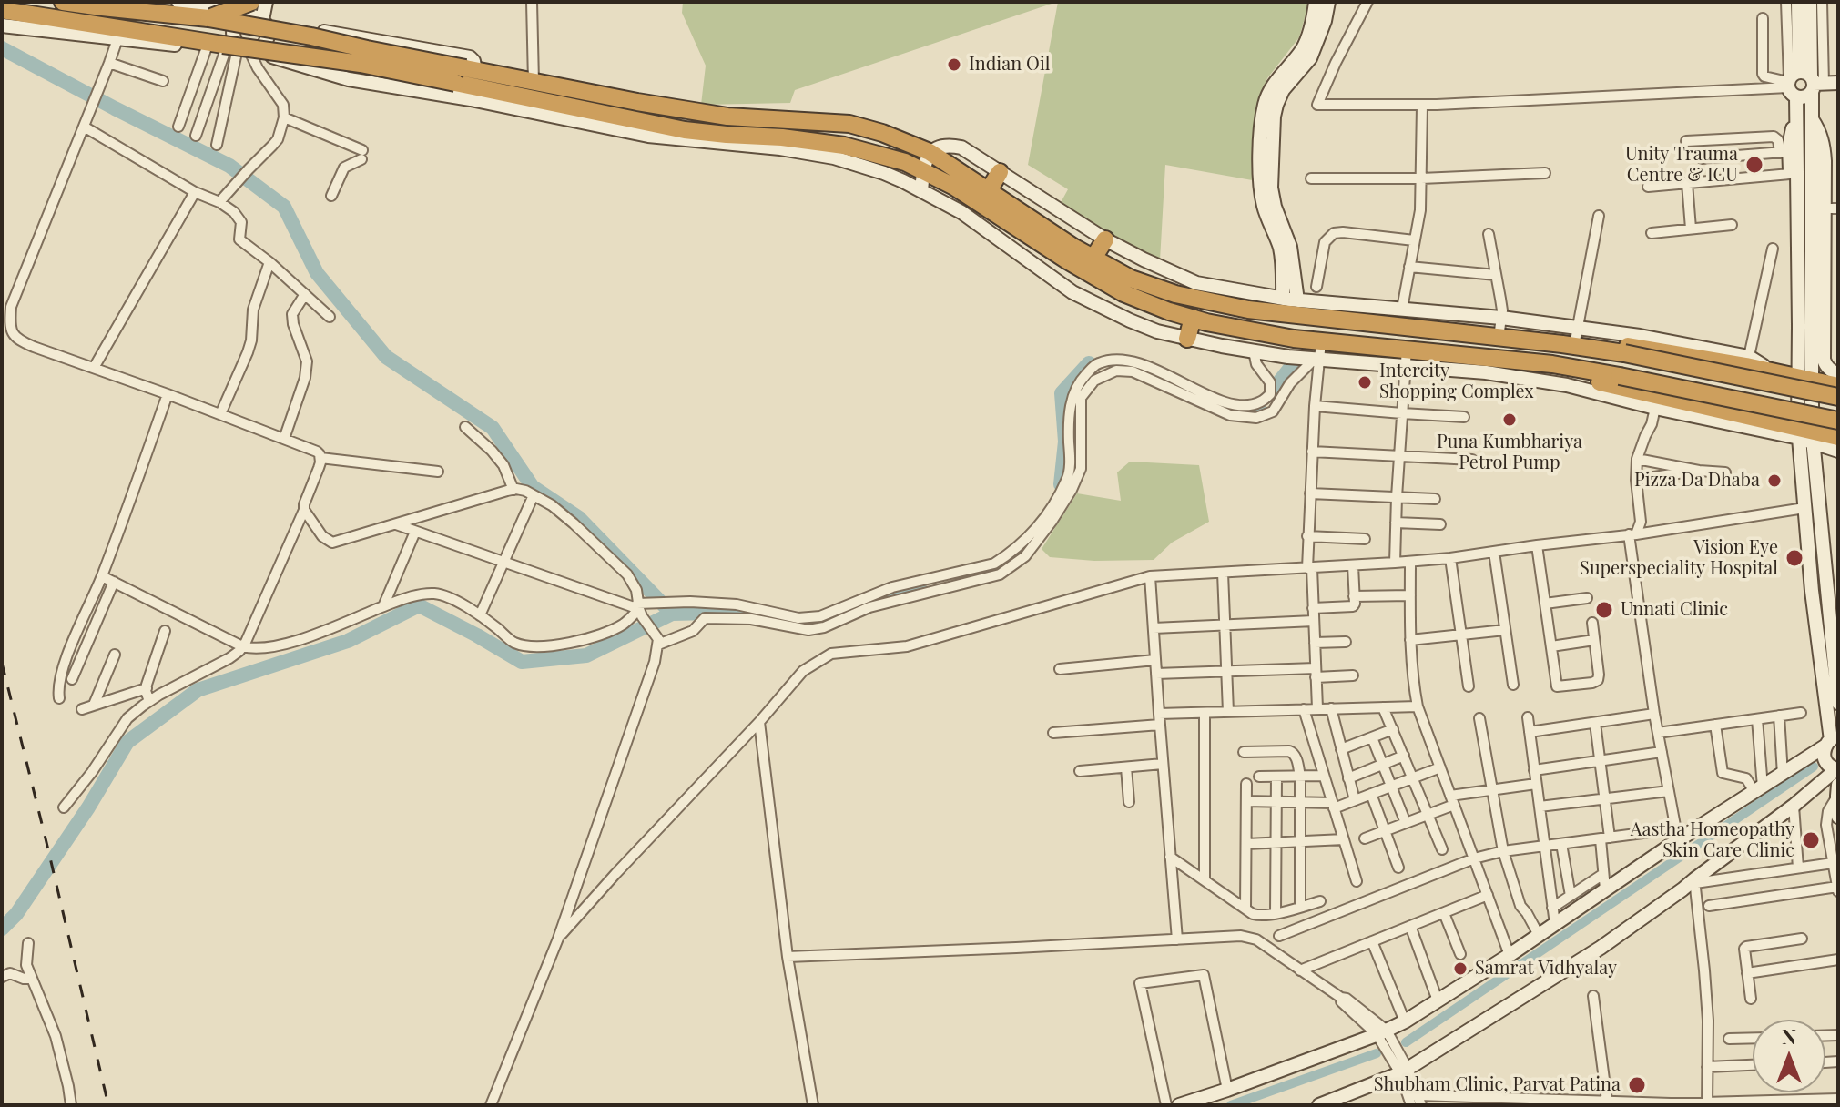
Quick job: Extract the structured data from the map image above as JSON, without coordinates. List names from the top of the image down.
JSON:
{
  "places": [
    "Indian Oil",
    "Unity Trauma Centre & ICU",
    "Intercity Shopping Complex",
    "Puna Kumbhariya Petrol Pump",
    "Pizza Da Dhaba",
    "Vision Eye Superspeciality Hospital",
    "Unnati Clinic",
    "Aastha Homeopathy Skin Care Clinic",
    "Samrat Vidhyalay",
    "Shubham Clinic, Parvat Patina"
  ],
  "north": "top"
}
